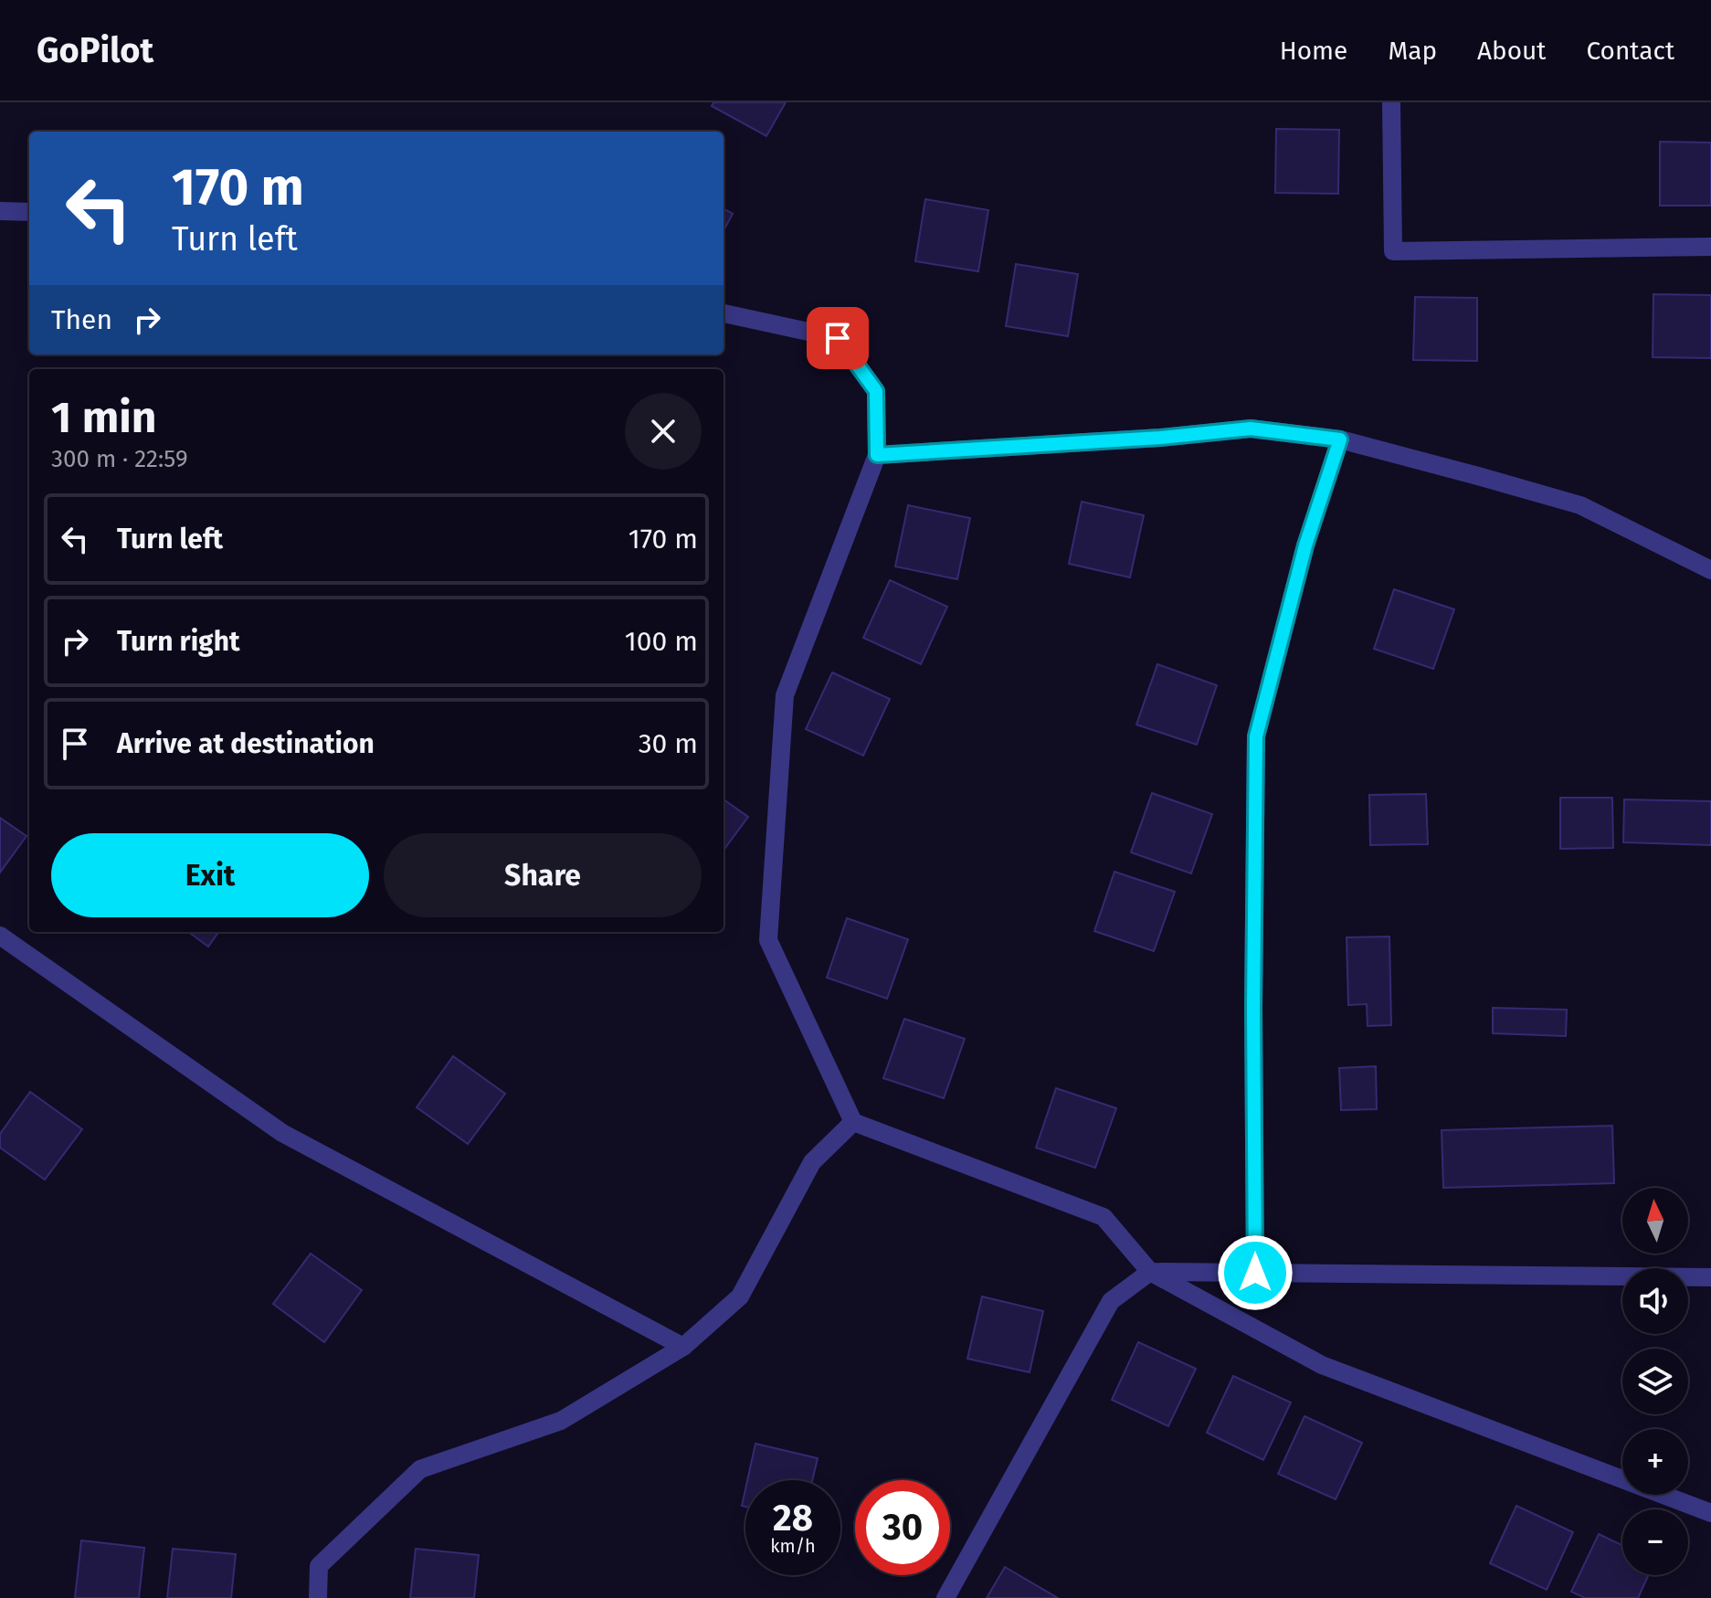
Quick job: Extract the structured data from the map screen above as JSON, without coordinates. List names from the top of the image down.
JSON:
{
  "north": "top",
  "page": {
    "header": "GoPilot",
    "nav": [
      "Home",
      "Map",
      "About",
      "Contact"
    ],
    "turn": ["170 m", "Turn left"],
    "then": "Then",
    "heading": ["1 min", "300 m · 22:59"],
    "list": [
      {
        "name": "Turn left",
        "value": "170 m"
      },
      {
        "name": "Turn right",
        "value": "100 m"
      },
      {
        "name": "Arrive at destination",
        "value": "30 m"
      }
    ],
    "buttons": ["Exit", "Share"],
    "map_buttons": ["+", "−"],
    "speed": "28 km/h",
    "limit": "30"
  }
}
